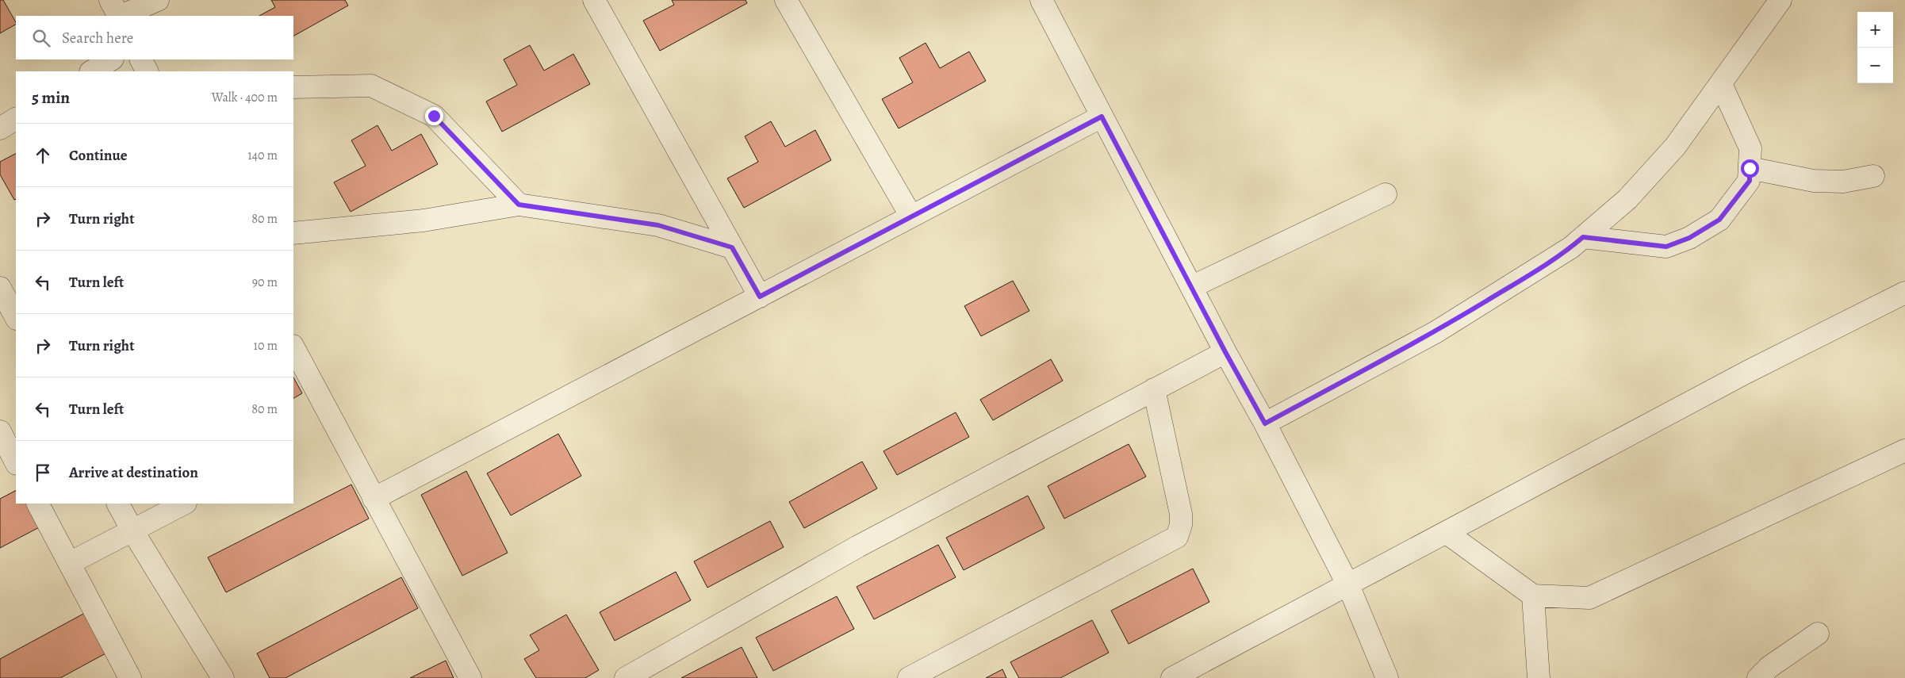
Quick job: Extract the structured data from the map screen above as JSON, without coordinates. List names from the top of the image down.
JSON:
{
  "page": {
    "map_buttons": ["+", "−"],
    "search": "Search here",
    "heading": ["5 min", "Walk · 400 m"],
    "list": [
      ["Continue", "140 m"],
      ["Turn right", "80 m"],
      ["Turn left", "90 m"],
      ["Turn right", "10 m"],
      ["Turn left", "80 m"],
      "Arrive at destination"
    ]
  }
}
